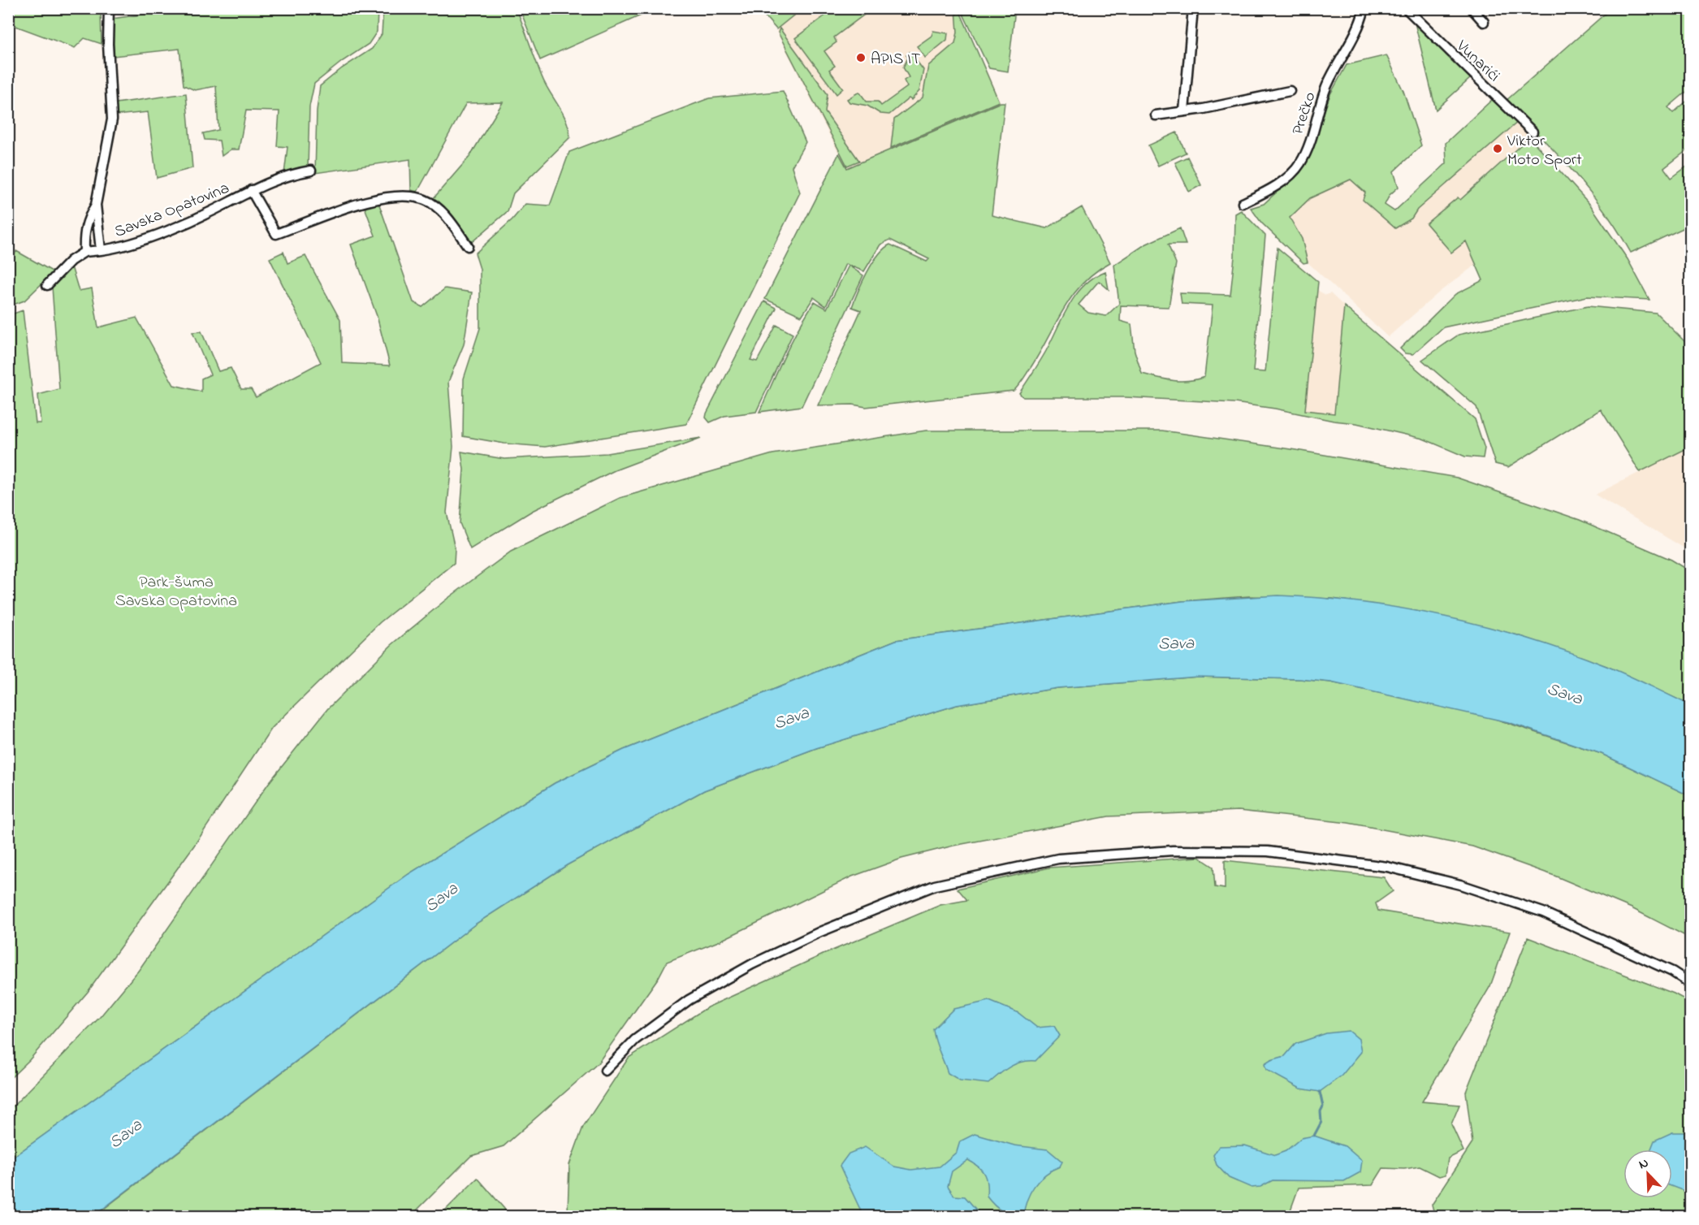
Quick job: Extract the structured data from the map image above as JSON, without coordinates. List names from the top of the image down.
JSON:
{
  "streets": {
    "street": ["Vunarići", "Prečko", "Savska Opatovina"]
  },
  "water": ["Sava"],
  "parks": ["Park-šuma Savska Opatovina"],
  "places": ["APIS IT", "Viktor Moto Sport"],
  "north": "top left"
}
